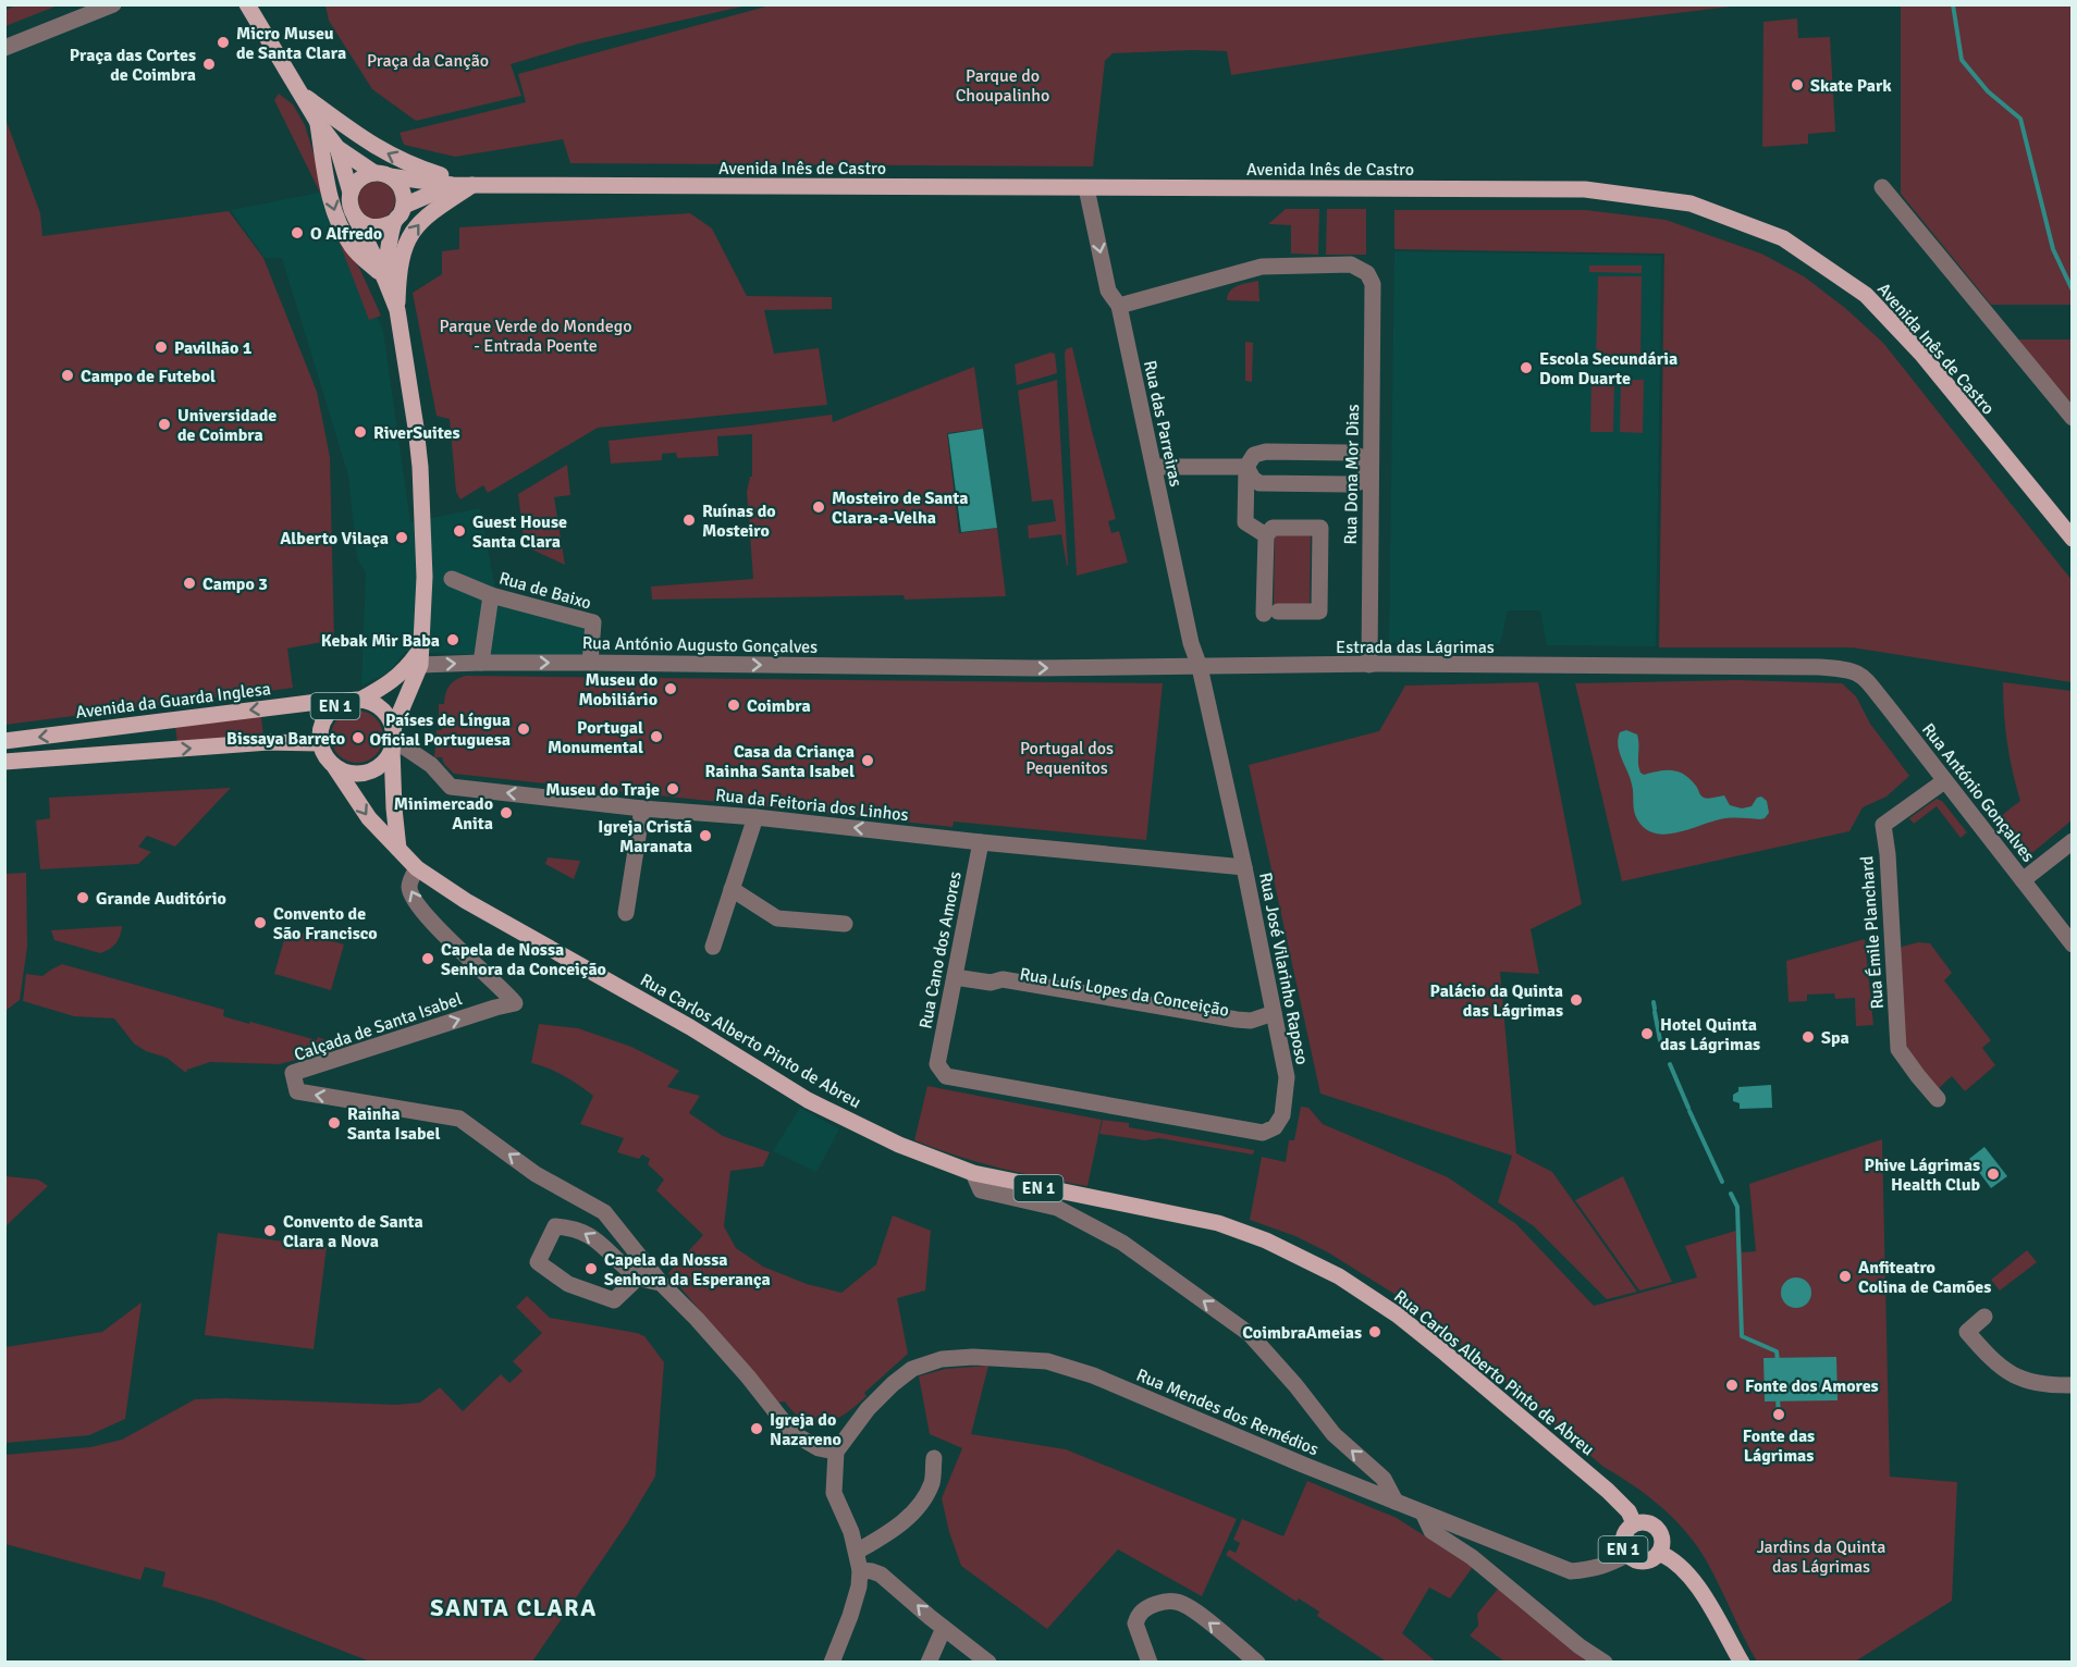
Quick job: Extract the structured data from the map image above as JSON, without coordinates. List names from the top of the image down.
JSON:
{
  "streets": {
    "main road": [
      "Avenida Inês de Castro",
      "Avenida da Guarda Inglesa",
      "EN 1",
      "Rua Carlos Alberto Pinto de Abreu"
    ],
    "street": [
      "Rua das Parreiras",
      "Rua Dona Mor Dias",
      "Rua de Baixo",
      "Rua António Augusto Gonçalves",
      "Estrada das Lágrimas",
      "Rua António Gonçalves",
      "Rua da Feitoria dos Linhos",
      "Rua Émile Planchard",
      "Rua Cano dos Amores",
      "Rua José Vilarinho Raposo",
      "Rua Luís Lopes da Conceição",
      "Calçada de Santa Isabel",
      "Rua Mendes dos Remédios"
    ]
  },
  "crossings": [
    ["Avenida Inês de Castro", "Rua das Parreiras"],
    ["Rua das Parreiras", "Rua Dona Mor Dias"],
    ["Rua das Parreiras", "Estrada das Lágrimas"],
    ["Rua das Parreiras", "Rua José Vilarinho Raposo"],
    ["Rua Dona Mor Dias", "Estrada das Lágrimas"],
    ["Rua de Baixo", "Rua António Augusto Gonçalves"],
    ["Rua António Augusto Gonçalves", "Estrada das Lágrimas"],
    ["Estrada das Lágrimas", "Rua António Gonçalves"],
    ["Estrada das Lágrimas", "Rua José Vilarinho Raposo"],
    ["Avenida da Guarda Inglesa", "EN 1"],
    ["Avenida da Guarda Inglesa", "Rua da Feitoria dos Linhos"],
    ["EN 1", "Rua da Feitoria dos Linhos"],
    ["EN 1", "Rua Carlos Alberto Pinto de Abreu"],
    ["EN 1", "Rua Mendes dos Remédios"],
    ["Rua António Gonçalves", "Rua Émile Planchard"],
    ["Rua da Feitoria dos Linhos", "Rua Cano dos Amores"],
    ["Rua da Feitoria dos Linhos", "Rua José Vilarinho Raposo"],
    ["Rua Cano dos Amores", "Rua José Vilarinho Raposo"],
    ["Rua Cano dos Amores", "Rua Luís Lopes da Conceição"],
    ["Rua José Vilarinho Raposo", "Rua Luís Lopes da Conceição"],
    ["Calçada de Santa Isabel", "Rua Carlos Alberto Pinto de Abreu"],
    ["Calçada de Santa Isabel", "Rua Mendes dos Remédios"],
    ["Rua Carlos Alberto Pinto de Abreu", "Rua Mendes dos Remédios"]
  ],
  "one_way": ["Rua António Augusto Gonçalves", "Rua da Feitoria dos Linhos"],
  "districts": ["SANTA CLARA"],
  "parks": [
    "Praça da Canção",
    "Parque do Choupalinho",
    "Parque Verde do Mondego - Entrada Poente",
    "Portugal dos Pequenitos",
    "Jardins da Quinta das Lágrimas"
  ],
  "places": [
    "Micro Museu de Santa Clara",
    "Praça das Cortes de Coimbra",
    "Skate Park",
    "O Alfredo",
    "Pavilhão 1",
    "Escola Secundária Dom Duarte",
    "Campo de Futebol",
    "Universidade de Coimbra",
    "RiverSuites",
    "Mosteiro de Santa Clara-a-Velha",
    "Ruínas do Mosteiro",
    "Guest House Santa Clara",
    "Alberto Vilaça",
    "Campo 3",
    "Kebak Mir Baba",
    "Museu do Mobiliário",
    "Coimbra",
    "Países de Língua Oficial Portuguesa",
    "Portugal Monumental",
    "Bissaya Barreto",
    "Casa da Criança Rainha Santa Isabel",
    "Museu do Traje",
    "Minimercado Anita",
    "Igreja Cristã Maranata",
    "Grande Auditório",
    "Convento de São Francisco",
    "Capela de Nossa Senhora da Conceição",
    "Palácio da Quinta das Lágrimas",
    "Hotel Quinta das Lágrimas",
    "Spa",
    "Rainha Santa Isabel",
    "Phive Lágrimas Health Club",
    "Convento de Santa Clara a Nova",
    "Capela da Nossa Senhora da Esperança",
    "Anfiteatro Colina de Camões",
    "CoimbraAmeias",
    "Fonte dos Amores",
    "Fonte das Lágrimas",
    "Igreja do Nazareno"
  ]
}
